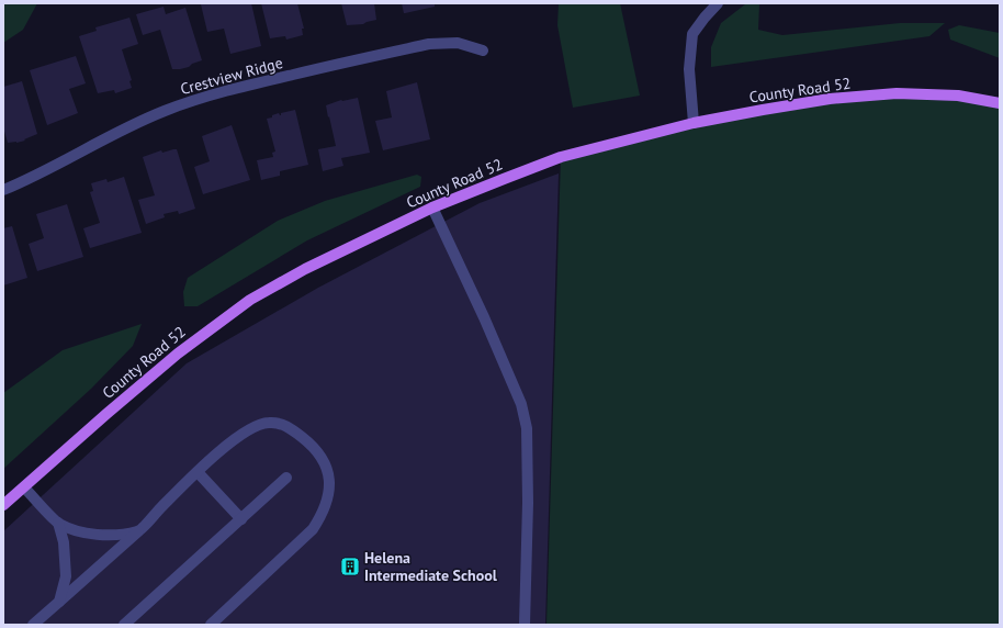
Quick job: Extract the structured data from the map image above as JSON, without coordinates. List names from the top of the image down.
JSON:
{
  "streets": {
    "main road": ["County Road 52"],
    "street": ["Crestview Ridge"]
  },
  "places": {
    "building": ["Helena Intermediate School"]
  }
}
